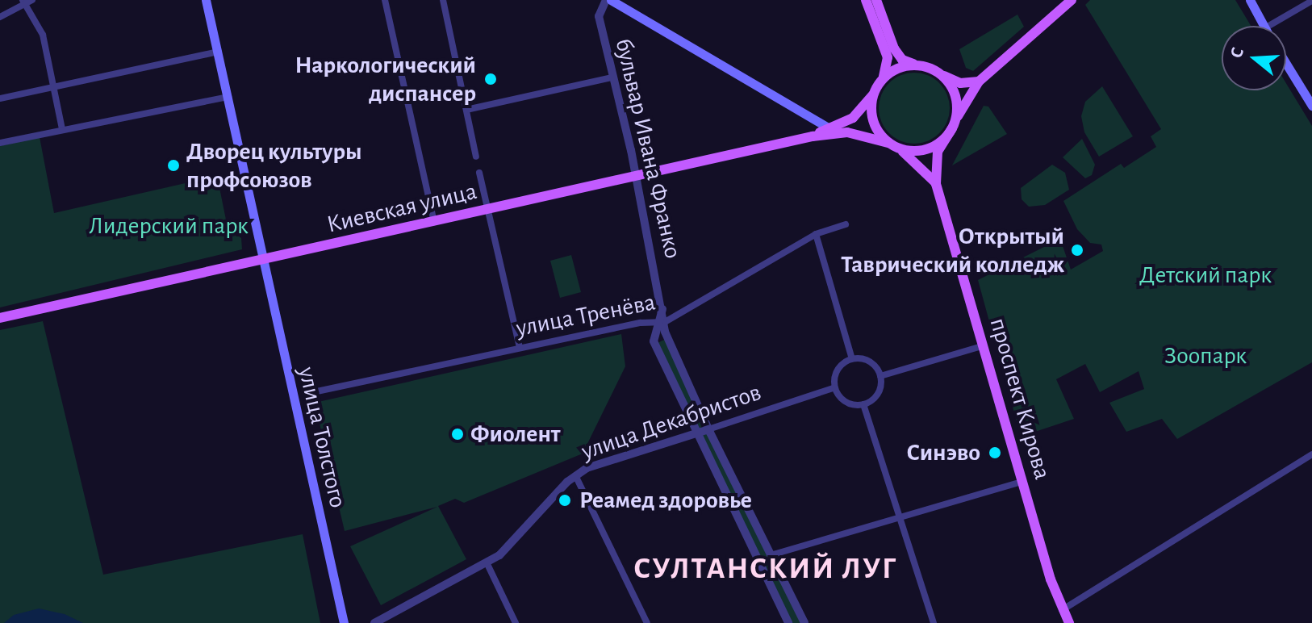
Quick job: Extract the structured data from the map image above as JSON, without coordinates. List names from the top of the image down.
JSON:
{
  "streets": {
    "main road": ["Киевская улица", "проспект Кирова", "улица Толстого"],
    "street": ["бульвар Ивана Франко", "улица Тренёва", "улица Декабристов"]
  },
  "crossings": [
    ["бульвар Ивана Франко", "Киевская улица"],
    ["бульвар Ивана Франко", "улица Тренёва"],
    ["Киевская улица", "улица Толстого"]
  ],
  "districts": ["СУЛТАНСКИЙ ЛУГ"],
  "parks": ["Лидерский парк", "Детский парк", "Зоопарк"],
  "places": [
    "Наркологический диспансер",
    "Дворец культуры профсоюзов",
    "Открытый Таврический колледж",
    "Фиолент",
    "Синэво",
    "Реамед здоровье"
  ],
  "north": "left"
}
